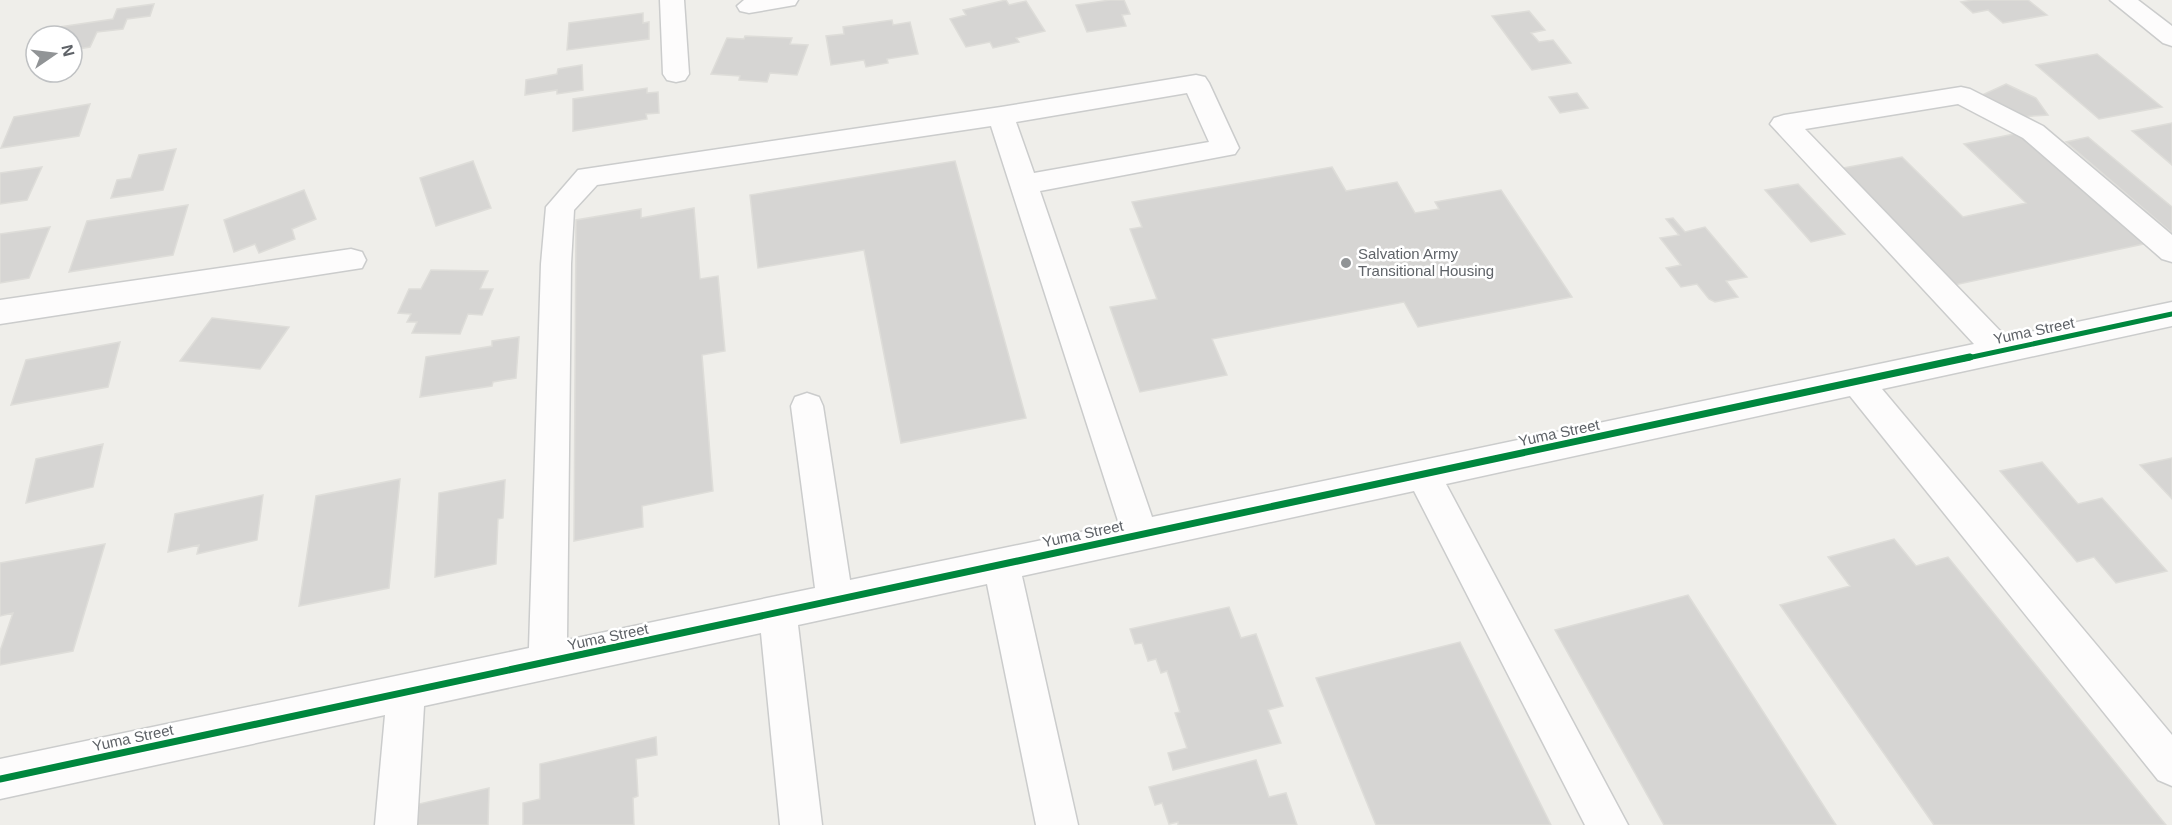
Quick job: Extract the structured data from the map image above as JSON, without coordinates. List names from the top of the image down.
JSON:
{
  "streets": {
    "street": ["Yuma Street"]
  },
  "places": ["Salvation Army Transitional Housing"],
  "north": "right"
}
